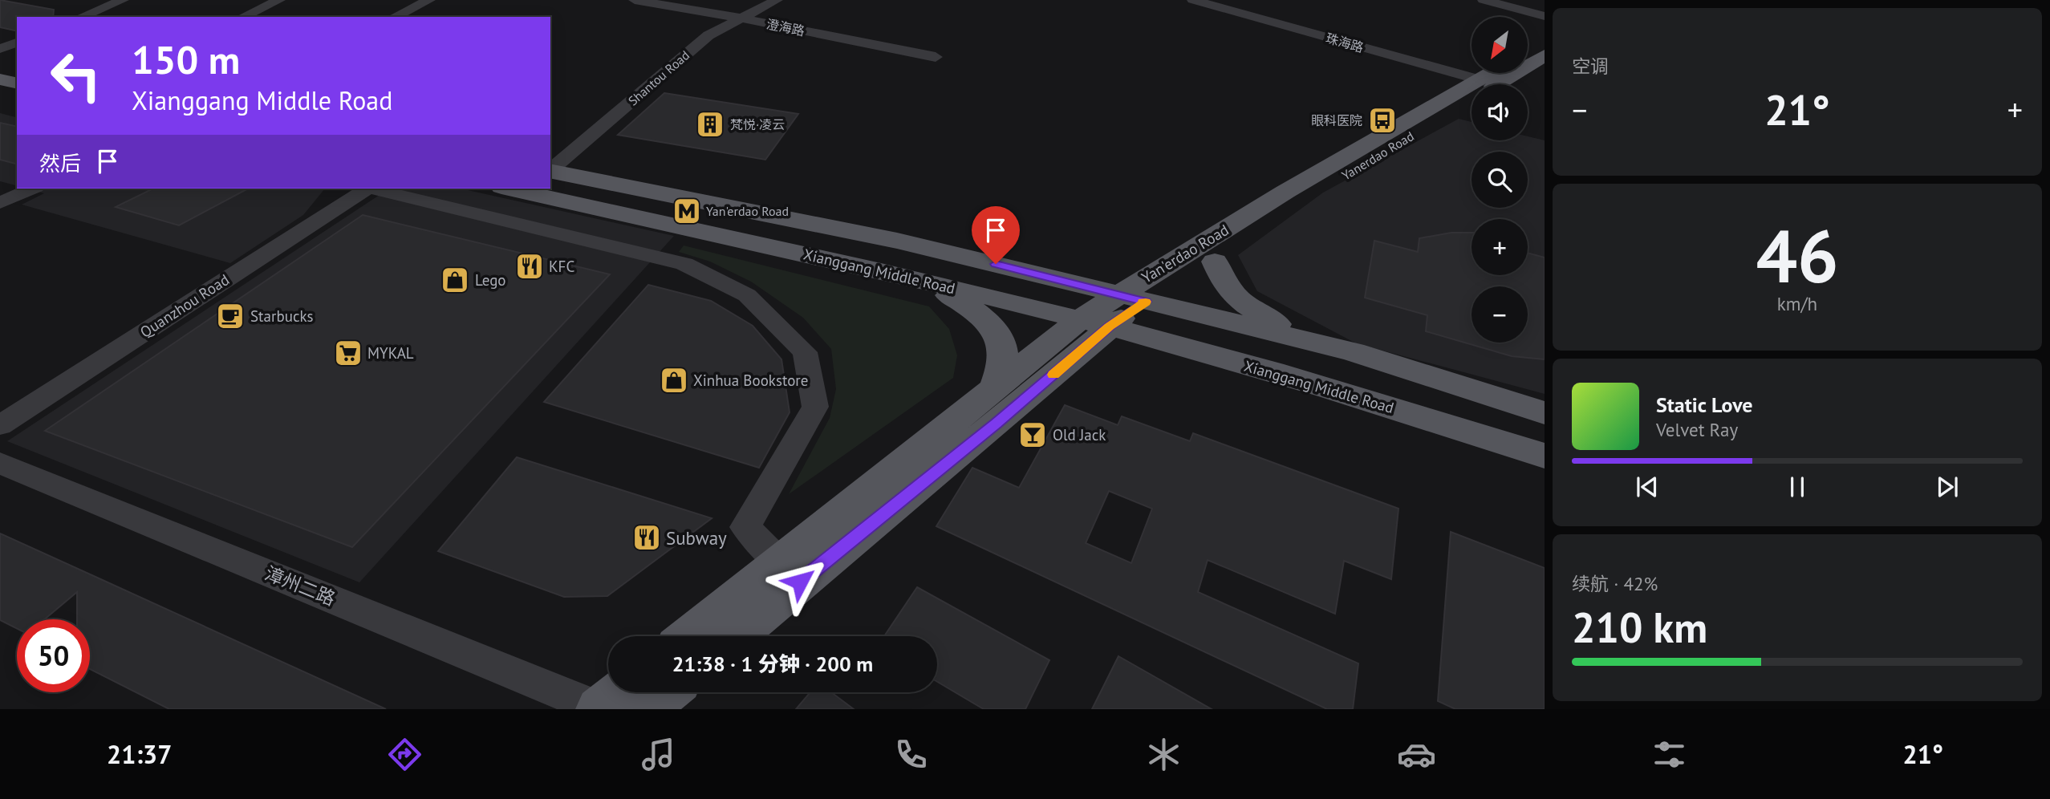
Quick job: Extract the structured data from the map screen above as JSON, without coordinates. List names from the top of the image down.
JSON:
{
  "streets": {
    "main road": ["Yanerdao Road", "Yan'erdao Road", "Xianggang Middle Road"],
    "street": [
      "澄海路",
      "珠海路",
      "Shantou Road",
      "Quanzhou Road",
      "漳州二路"
    ]
  },
  "crossings": [
    ["澄海路", "Shantou Road"],
    ["珠海路", "Yanerdao Road"],
    ["珠海路", "Yan'erdao Road"],
    ["Yanerdao Road", "Yan'erdao Road"],
    ["Yan'erdao Road", "Xianggang Middle Road"]
  ],
  "places": {
    "bus stop": ["眼科医院"],
    "building": ["梵悦·凌云"],
    "metro station": ["Yan'erdao Road"],
    "restaurant": ["KFC", "Subway"],
    "shop": ["Lego", "Xinhua Bookstore"],
    "cafe": ["Starbucks"],
    "supermarket": ["MYKAL"],
    "bar": ["Old Jack"]
  },
  "north": "bottom left",
  "page": {
    "tile": [
      "空调",
      ["46", "km/h"],
      ["续航 · 42%", "210 km"]
    ],
    "map_buttons": ["+", "−"],
    "turn": ["150 m", "Xianggang Middle Road"],
    "heat": ["−", "21°", "+"],
    "then": "然后",
    "song": ["Static Love", "Velvet Ray"],
    "limit": "50",
    "trip": "21:38 · 1 分钟 · 200 m",
    "tabs": ["21:37", "21°"]
  }
}
